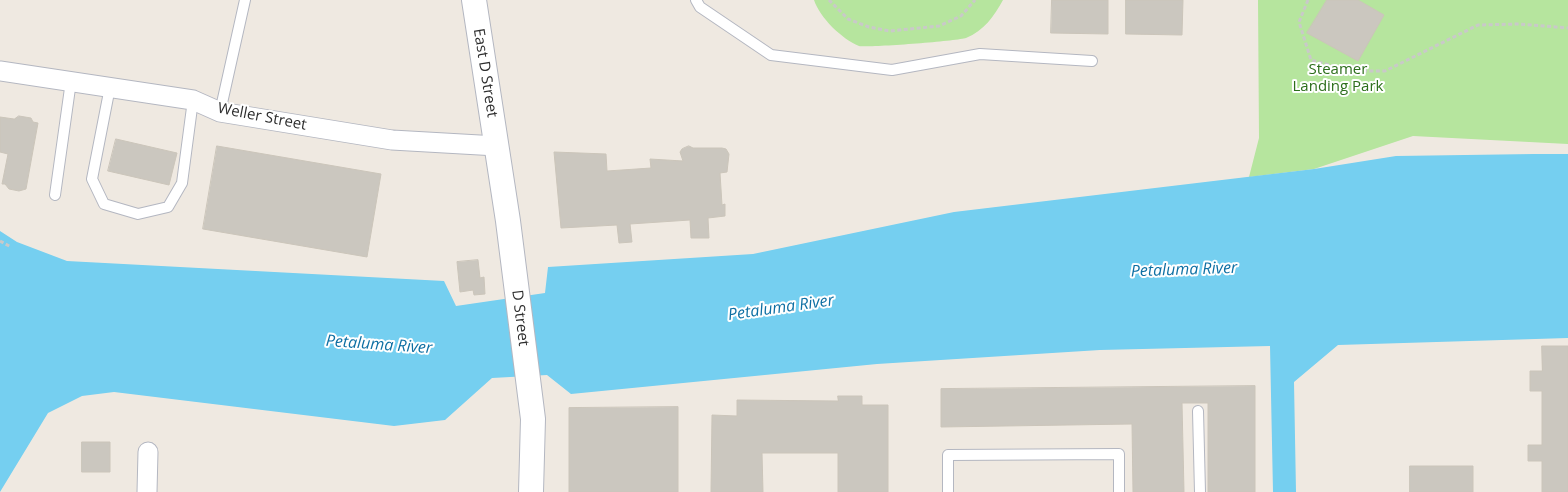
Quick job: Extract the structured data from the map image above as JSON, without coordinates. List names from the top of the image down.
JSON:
{
  "streets": {
    "street": ["East D Street", "Weller Street", "D Street"]
  },
  "crossings": [
    ["East D Street", "Weller Street"],
    ["East D Street", "D Street"],
    ["Weller Street", "D Street"]
  ],
  "water": ["Petaluma River"],
  "parks": ["Steamer Landing Park"]
}
